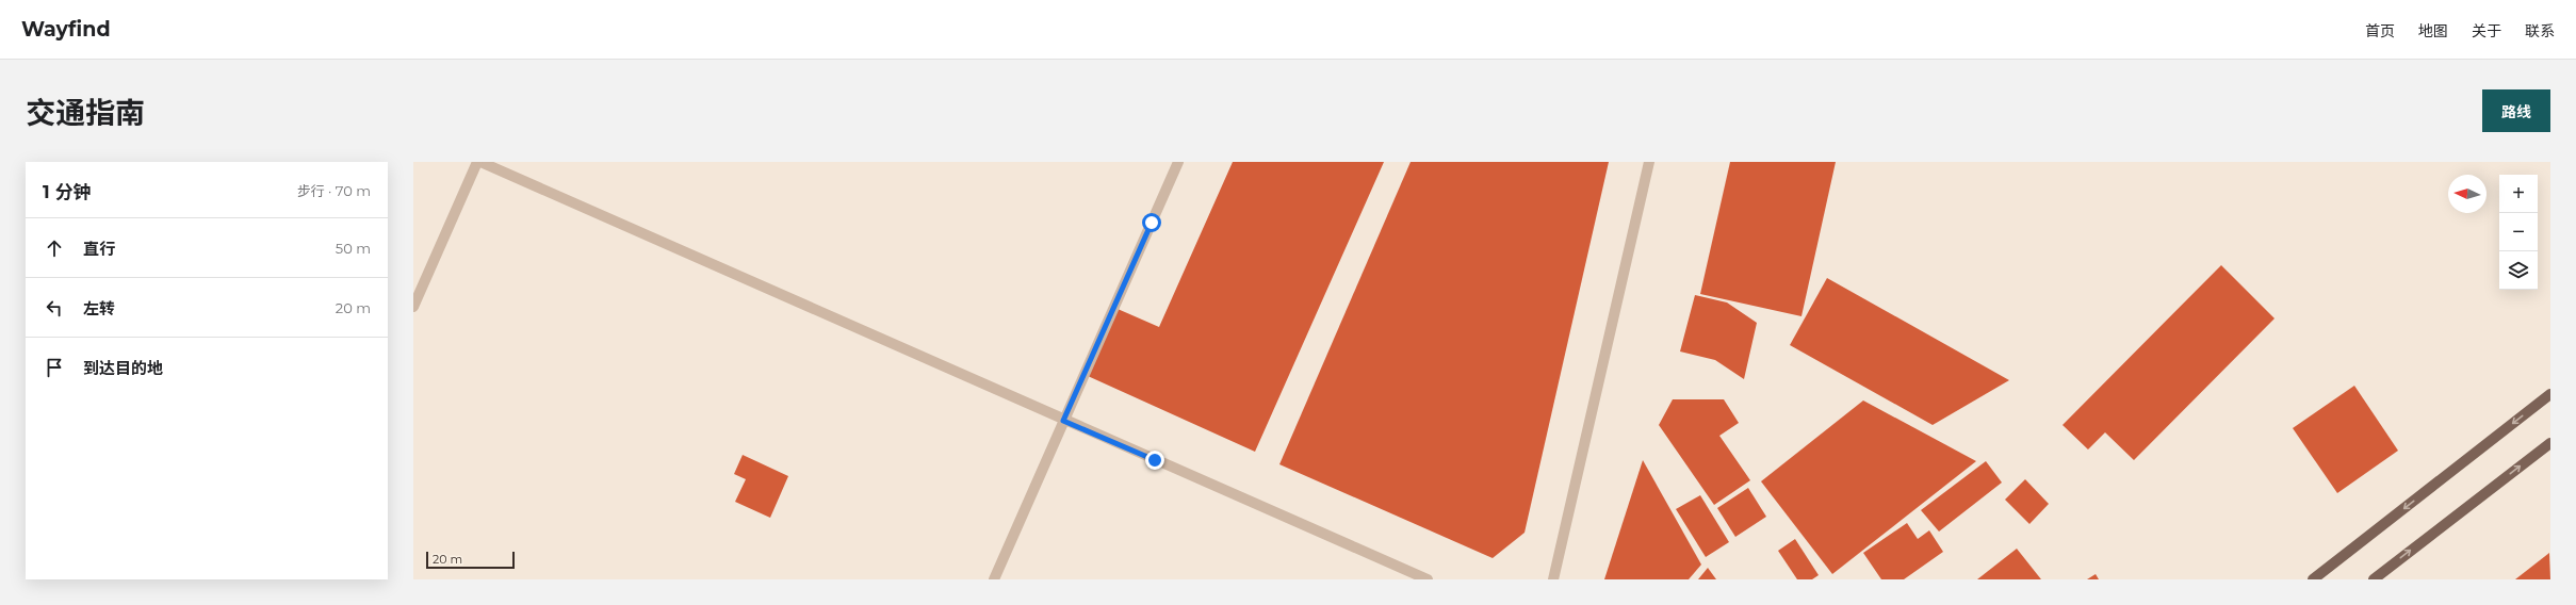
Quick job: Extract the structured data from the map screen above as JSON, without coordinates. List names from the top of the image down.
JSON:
{
  "scale_bar": "20 m",
  "north": "left",
  "page": {
    "header": "Wayfind",
    "nav": [
      "首页",
      "地图",
      "关于",
      "联系"
    ],
    "title": "交通指南",
    "buttons": "路线",
    "heading": ["1 分钟", "步行 · 70 m"],
    "map_buttons": ["+", "−"],
    "list": [
      ["直行", "50 m"],
      ["左转", "20 m"],
      "到达目的地"
    ],
    "scale": "20 m"
  }
}
